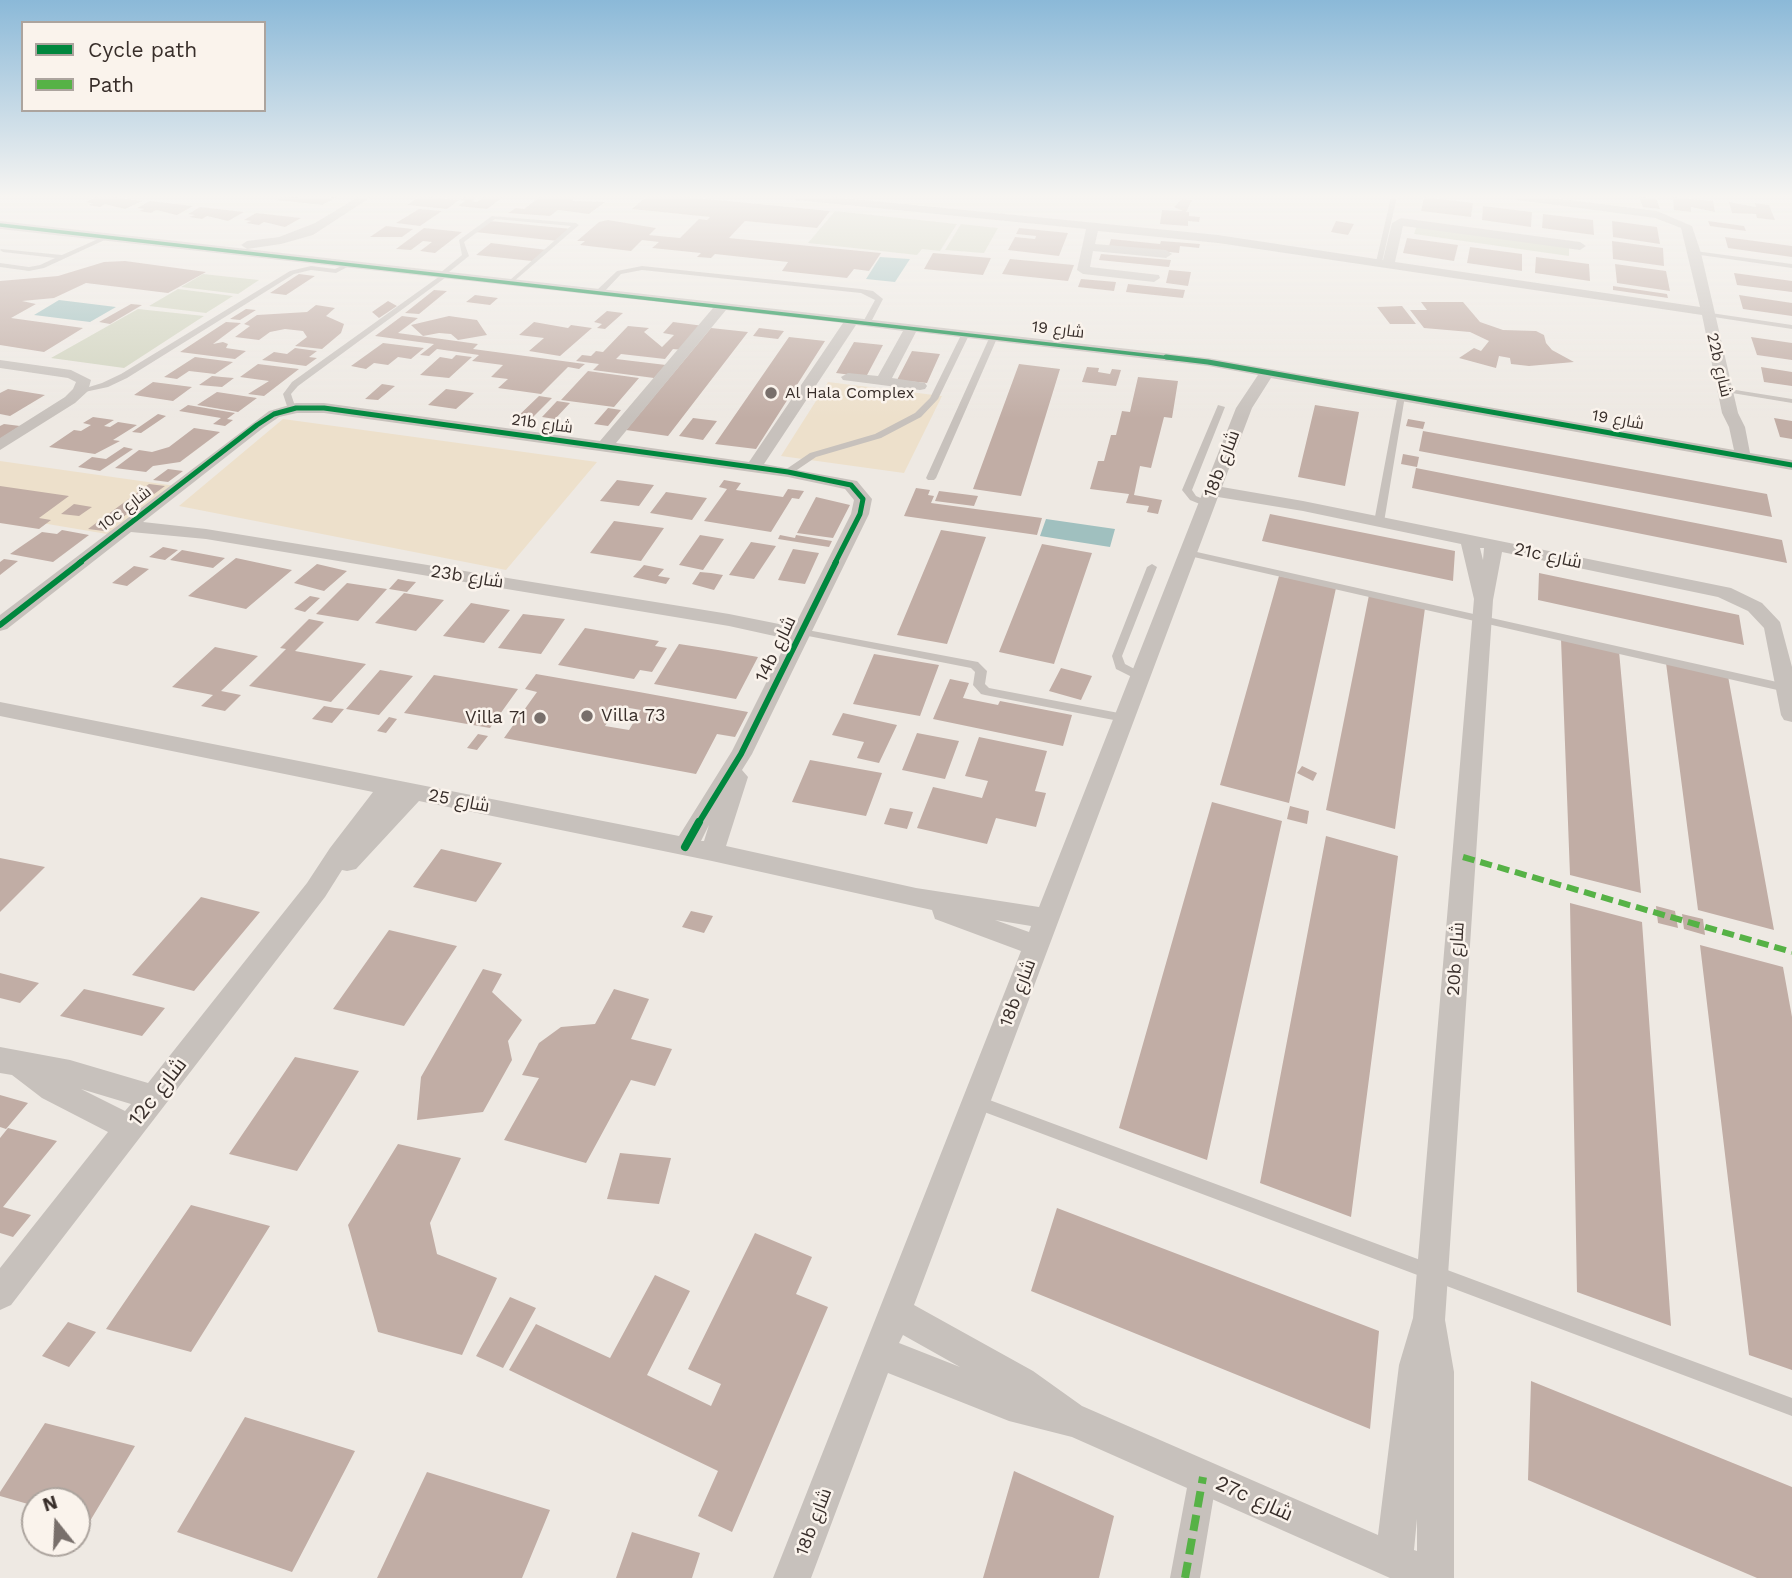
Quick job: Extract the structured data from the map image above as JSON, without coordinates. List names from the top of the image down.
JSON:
{
  "streets": {
    "street": [
      "شارع 19",
      "22b شارع",
      "21b شارع",
      "18b شارع",
      "10c شارع",
      "21c شارع",
      "23b شارع",
      "14b شارع",
      "شارع 25",
      "20b شارع",
      "12c شارع",
      "27c شارع"
    ]
  },
  "crossings": [
    ["شارع 19", "22b شارع"],
    ["شارع 19", "18b شارع"],
    ["21b شارع", "10c شارع"],
    ["21b شارع", "14b شارع"],
    ["18b شارع", "21c شارع"],
    ["18b شارع", "شارع 25"],
    ["18b شارع", "27c شارع"],
    ["10c شارع", "23b شارع"],
    ["21c شارع", "20b شارع"],
    ["23b شارع", "14b شارع"],
    ["14b شارع", "شارع 25"],
    ["شارع 25", "12c شارع"],
    ["20b شارع", "27c شارع"]
  ],
  "places": ["Al Hala Complex", "Villa 73", "Villa 71"],
  "legend": ["Cycle path", "Path"],
  "north": "top"
}
